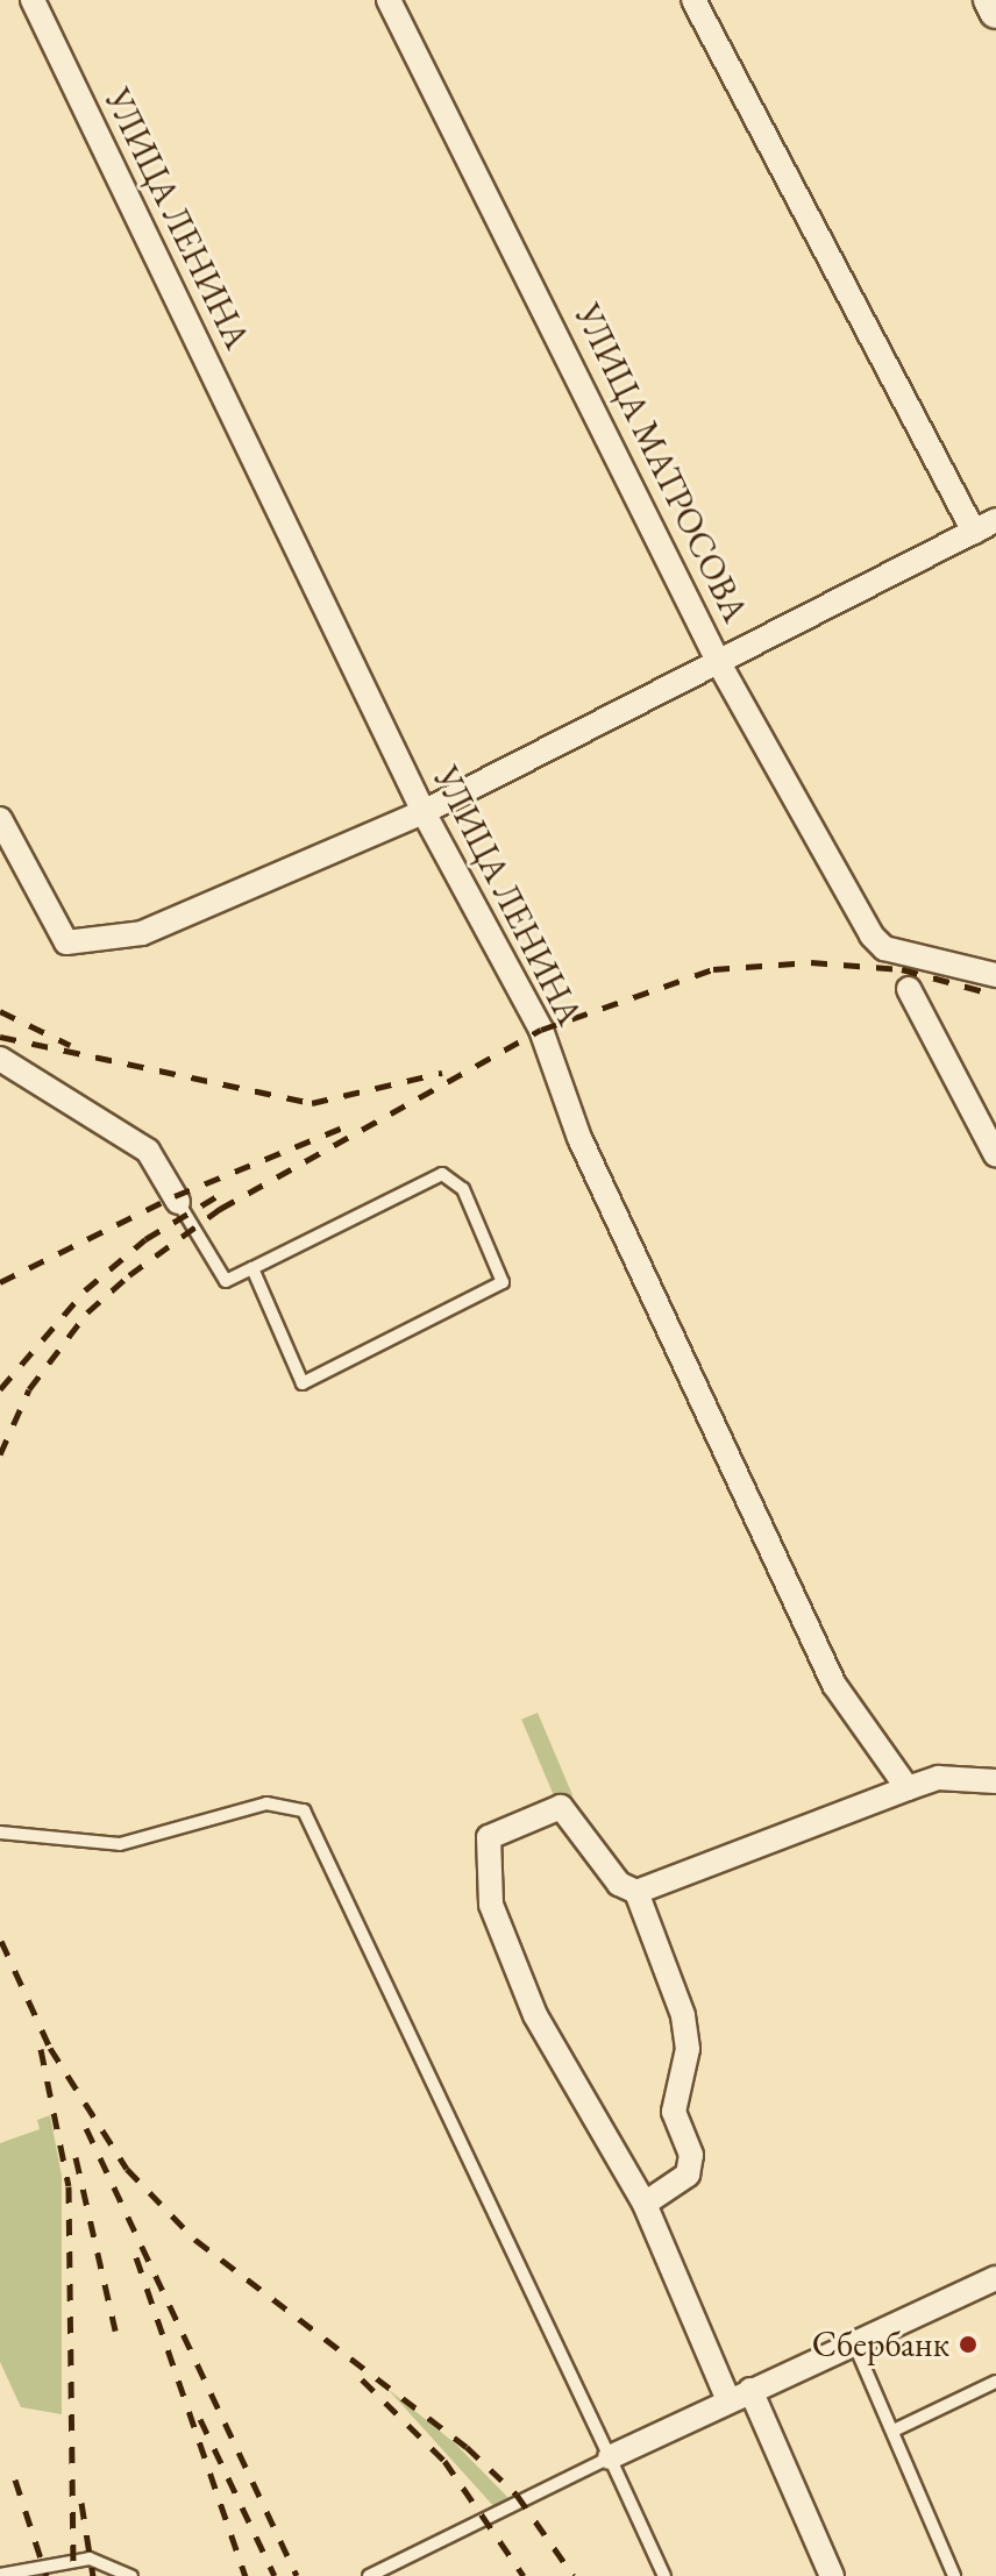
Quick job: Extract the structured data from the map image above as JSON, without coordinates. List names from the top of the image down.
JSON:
{
  "streets": {
    "street": ["УЛИЦА ЛЕНИНА", "УЛИЦА МАТРОСОВА"]
  },
  "places": ["Сбербанк"]
}
